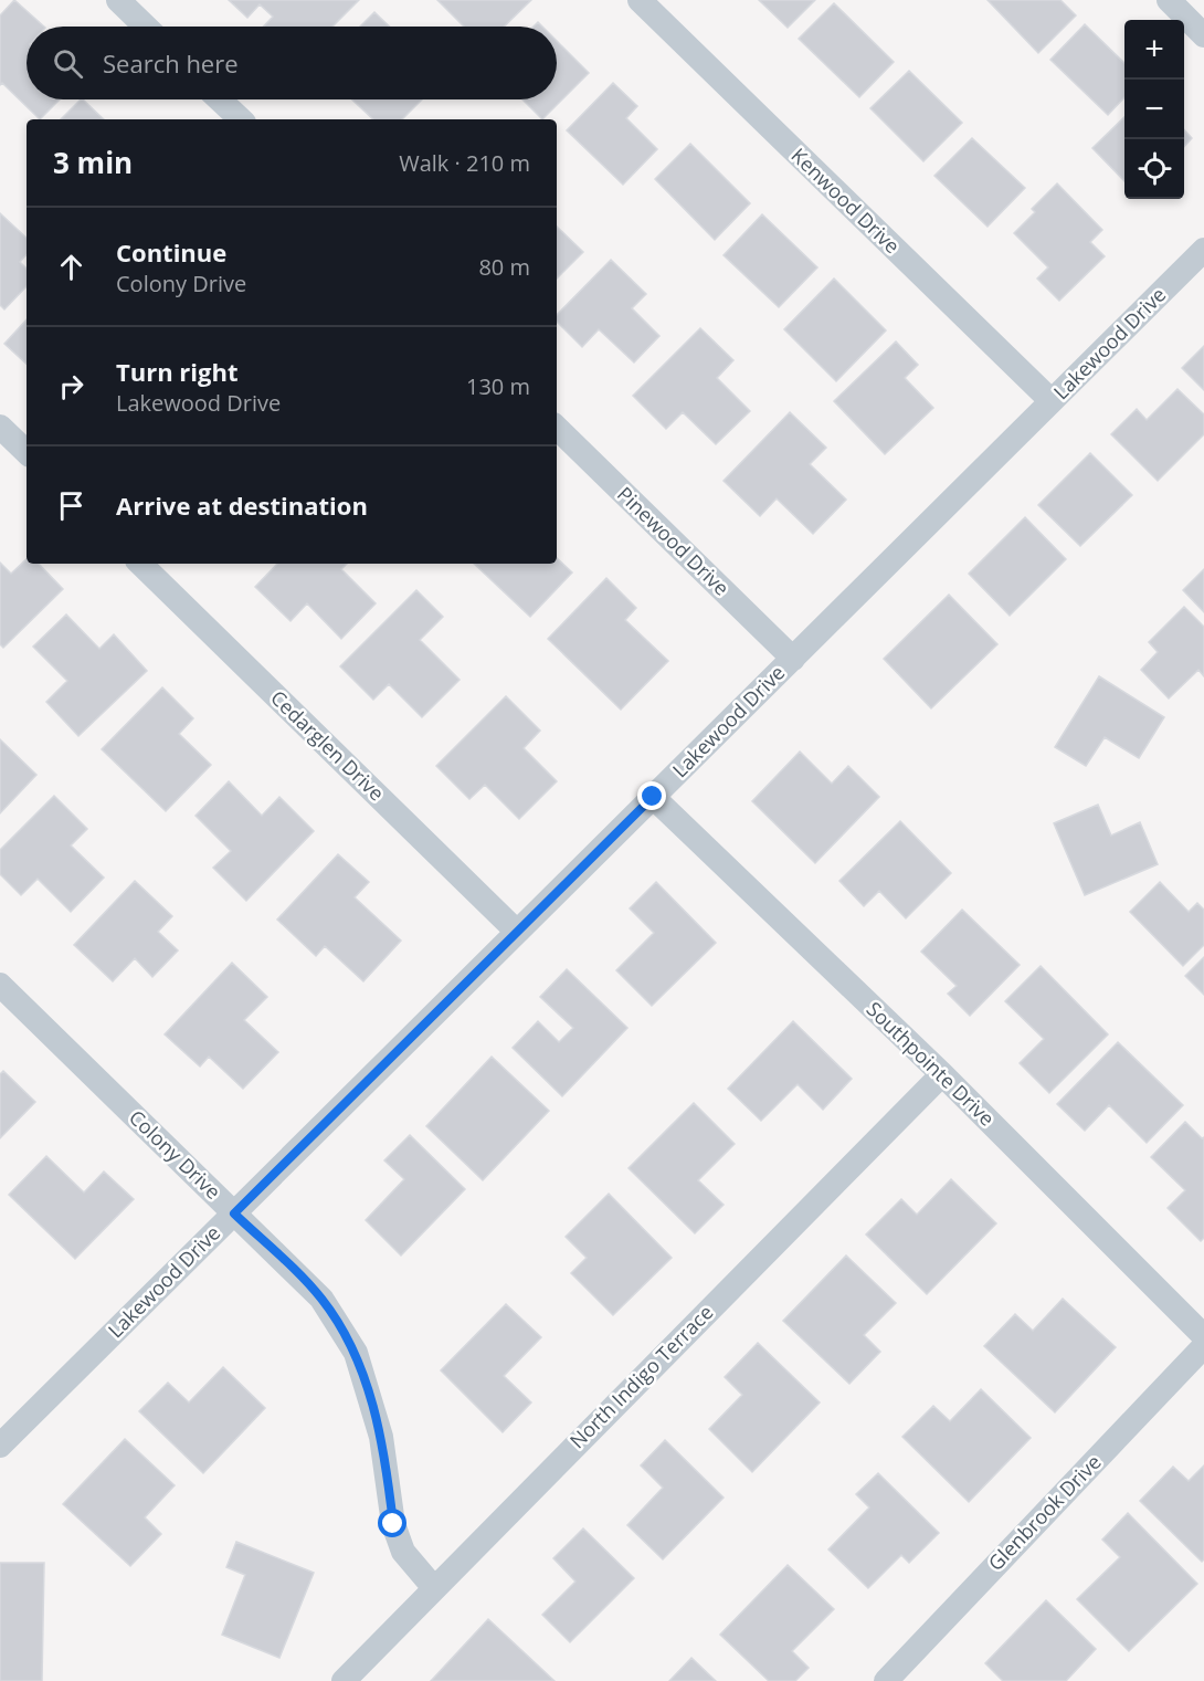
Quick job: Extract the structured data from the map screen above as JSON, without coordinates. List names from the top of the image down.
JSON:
{
  "streets": {
    "street": [
      "Kenwood Drive",
      "Lakewood Drive",
      "Pinewood Drive",
      "Cedarglen Drive",
      "Southpointe Drive",
      "Colony Drive",
      "North Indigo Terrace",
      "Glenbrook Drive"
    ]
  },
  "crossings": [
    ["Kenwood Drive", "Lakewood Drive"],
    ["Lakewood Drive", "Pinewood Drive"],
    ["Lakewood Drive", "Cedarglen Drive"],
    ["Lakewood Drive", "Southpointe Drive"],
    ["Lakewood Drive", "Colony Drive"],
    ["Southpointe Drive", "North Indigo Terrace"],
    ["Colony Drive", "North Indigo Terrace"]
  ],
  "page": {
    "map_buttons": ["+", "−"],
    "search": "Search here",
    "heading": ["3 min", "Walk · 210 m"],
    "list": [
      ["Continue", "Colony Drive", "80 m"],
      ["Turn right", "Lakewood Drive", "130 m"],
      "Arrive at destination"
    ]
  }
}
